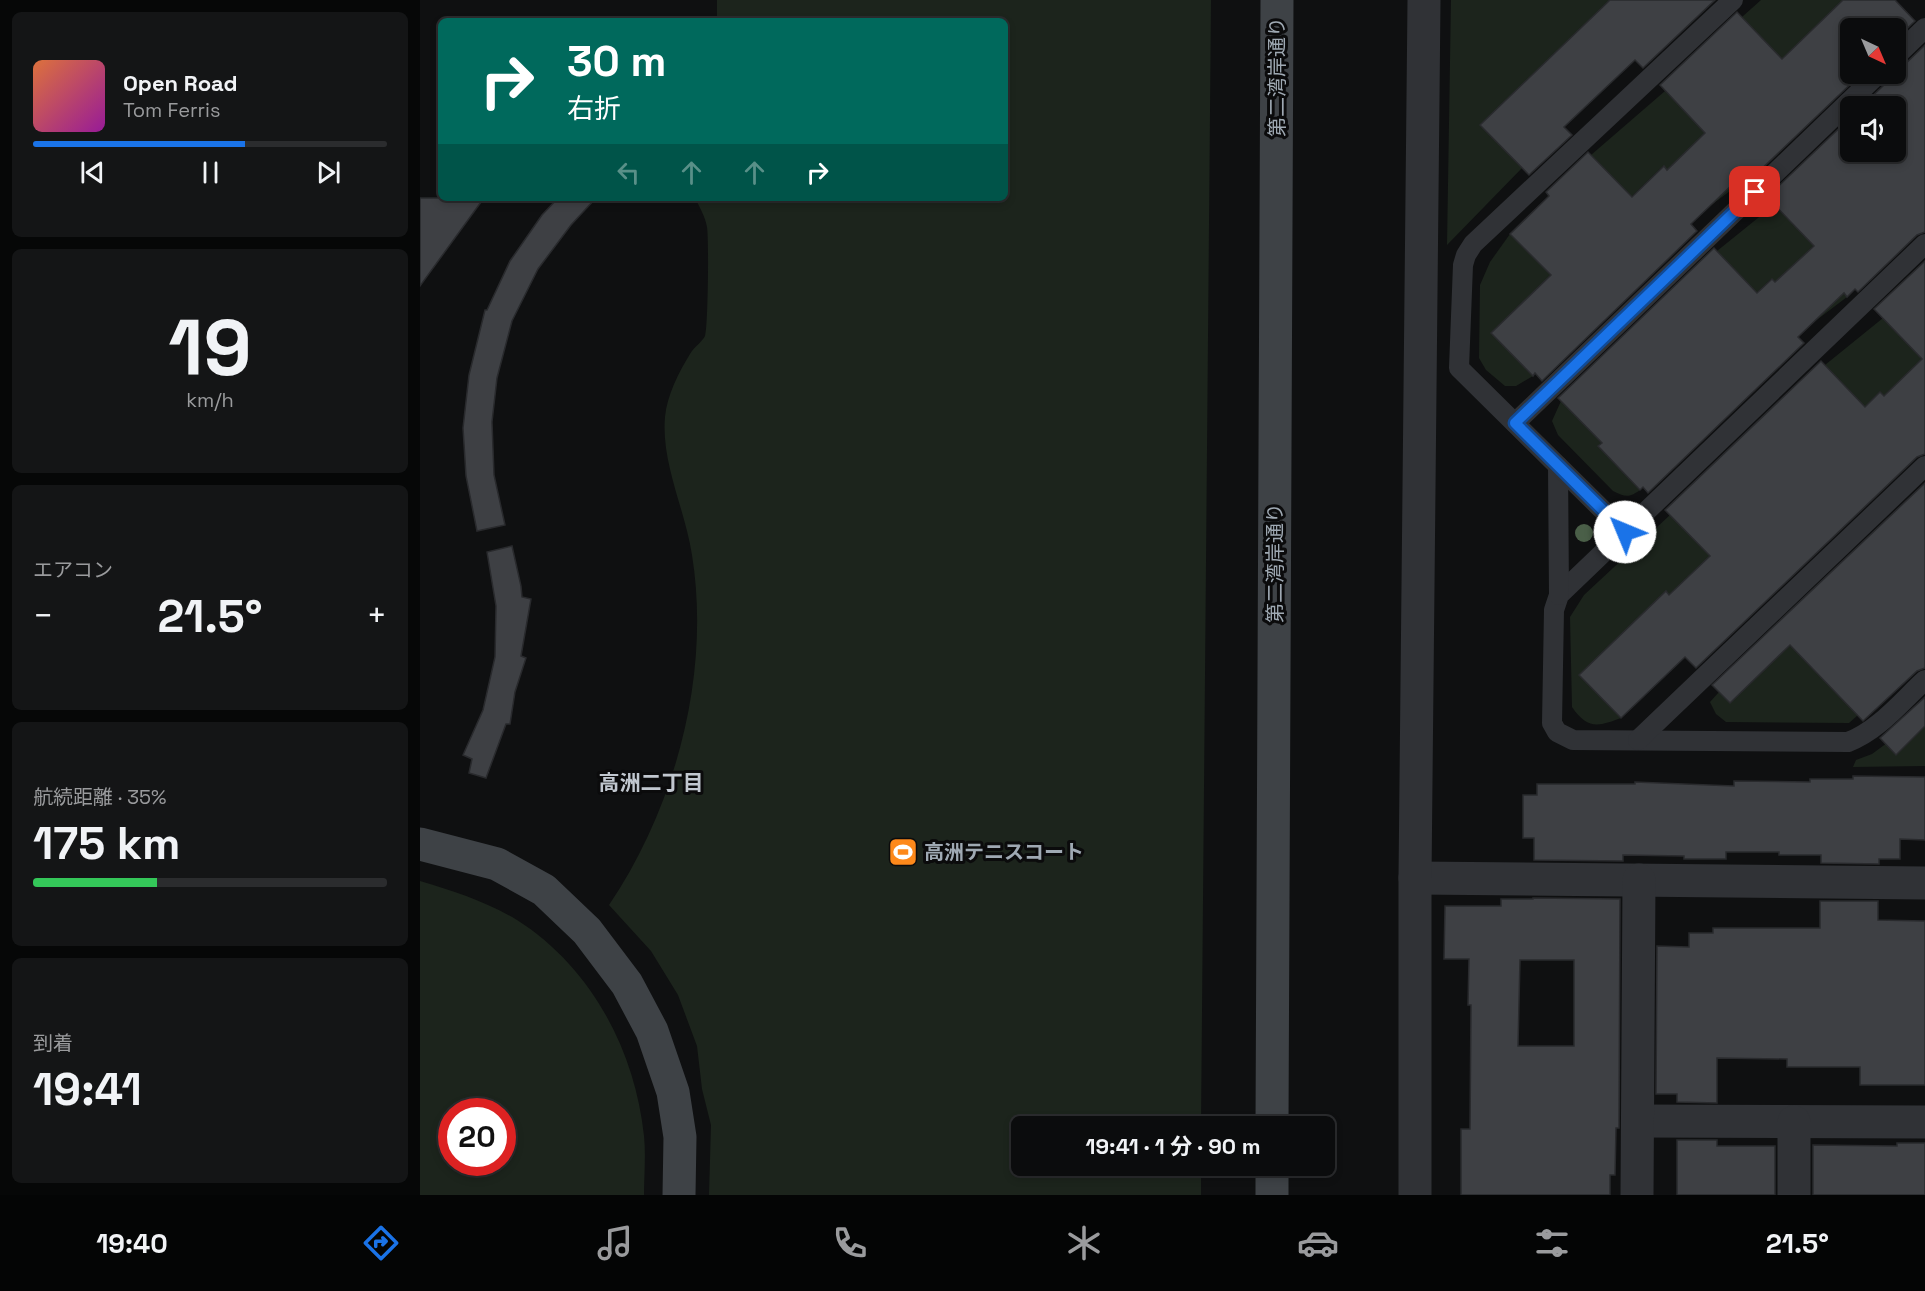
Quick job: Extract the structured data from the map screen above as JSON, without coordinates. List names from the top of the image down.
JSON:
{
  "streets": {
    "street": ["第二湾岸通り"]
  },
  "districts": ["高洲二丁目"],
  "places": {
    "sports": ["高洲テニスコート"]
  },
  "north": "bottom right",
  "page": {
    "turn": ["30 m", "右折"],
    "song": ["Open Road", "Tom Ferris"],
    "tile": [
      ["19", "km/h"],
      "エアコン",
      ["航続距離 · 35%", "175 km"],
      ["到着", "19:41"]
    ],
    "heat": ["−", "21.5°", "+"],
    "limit": "20",
    "trip": "19:41 · 1 分 · 90 m",
    "tabs": ["19:40", "21.5°"]
  }
}
